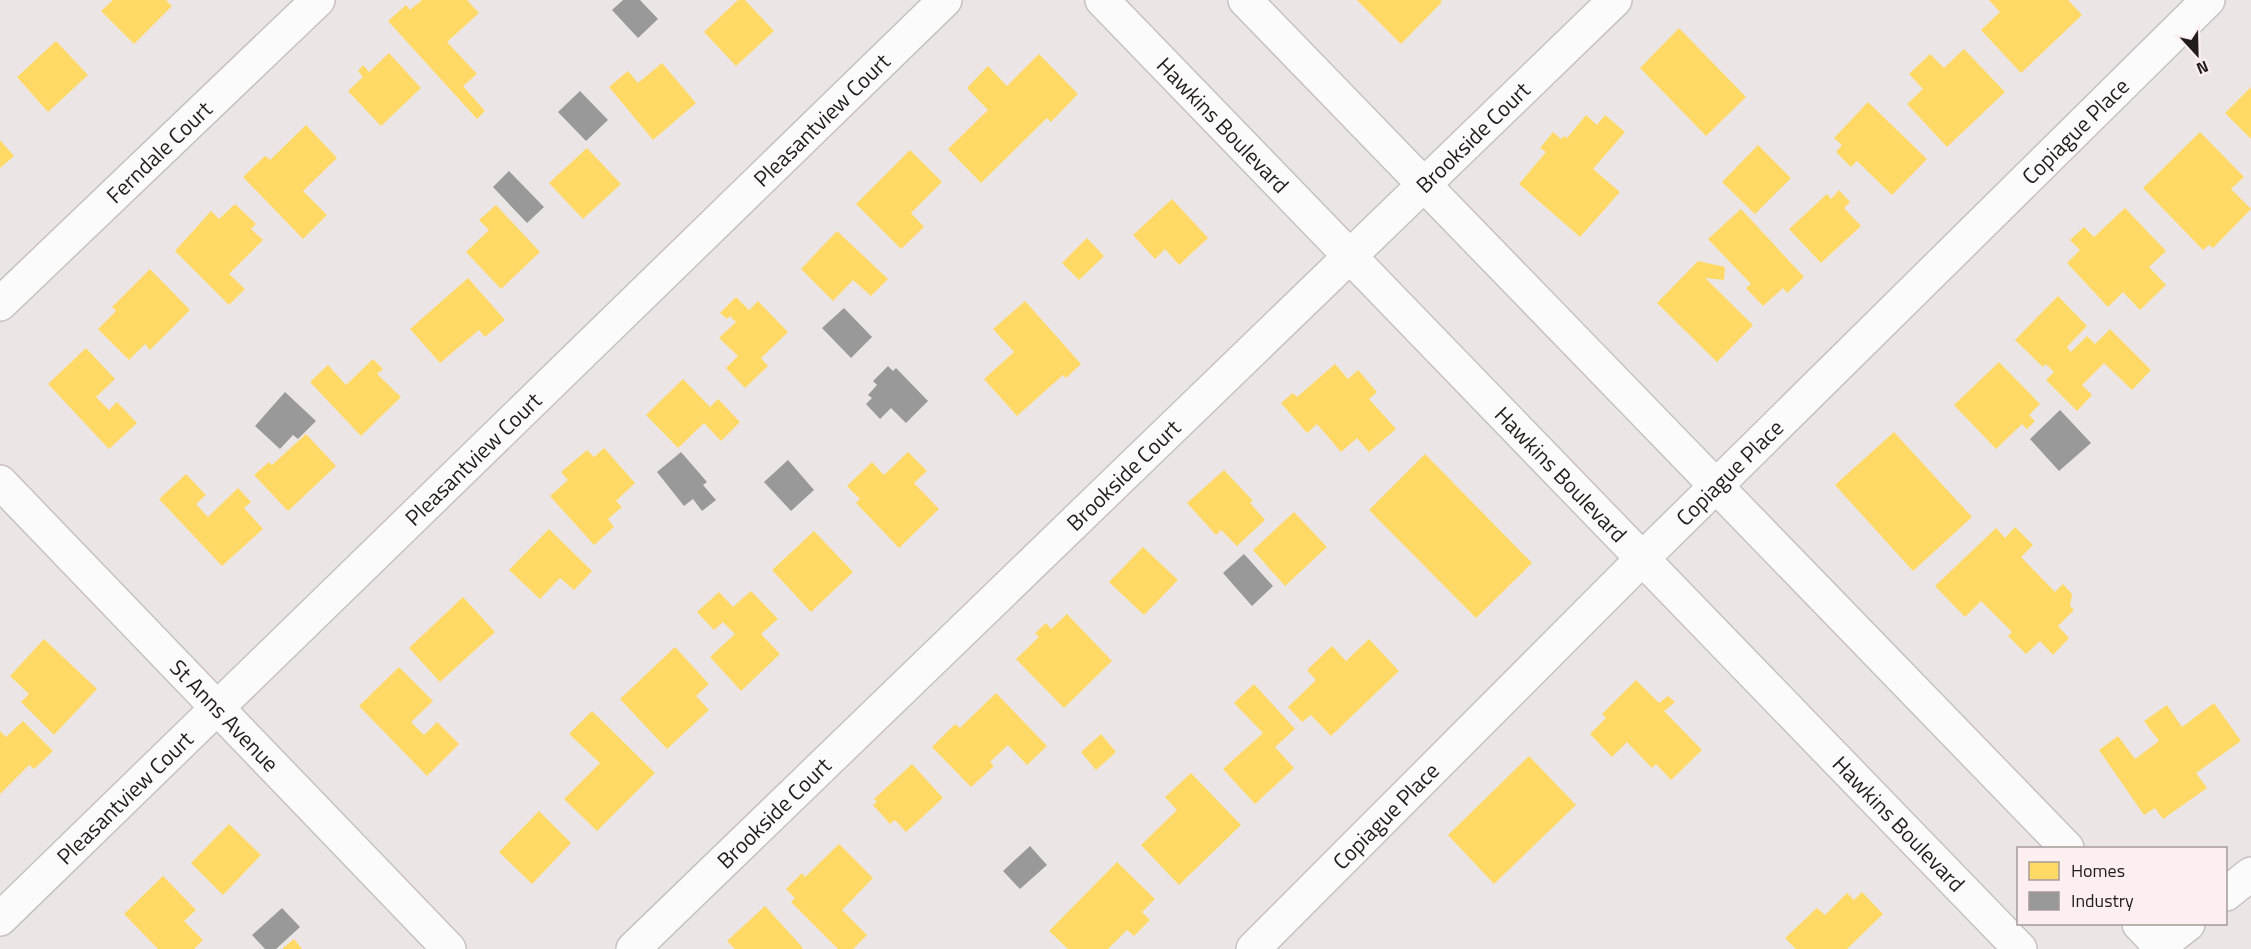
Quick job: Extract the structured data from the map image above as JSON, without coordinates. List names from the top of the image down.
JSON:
{
  "streets": {
    "street": [
      "Pleasantview Court",
      "Hawkins Boulevard",
      "Copiague Place",
      "Brookside Court",
      "Ferndale Court",
      "St Anns Avenue"
    ]
  },
  "crossings": [
    ["Pleasantview Court", "St Anns Avenue"],
    ["Hawkins Boulevard", "Copiague Place"],
    ["Hawkins Boulevard", "Brookside Court"]
  ],
  "legend": ["Homes", "Industry"],
  "north": "bottom"
}
